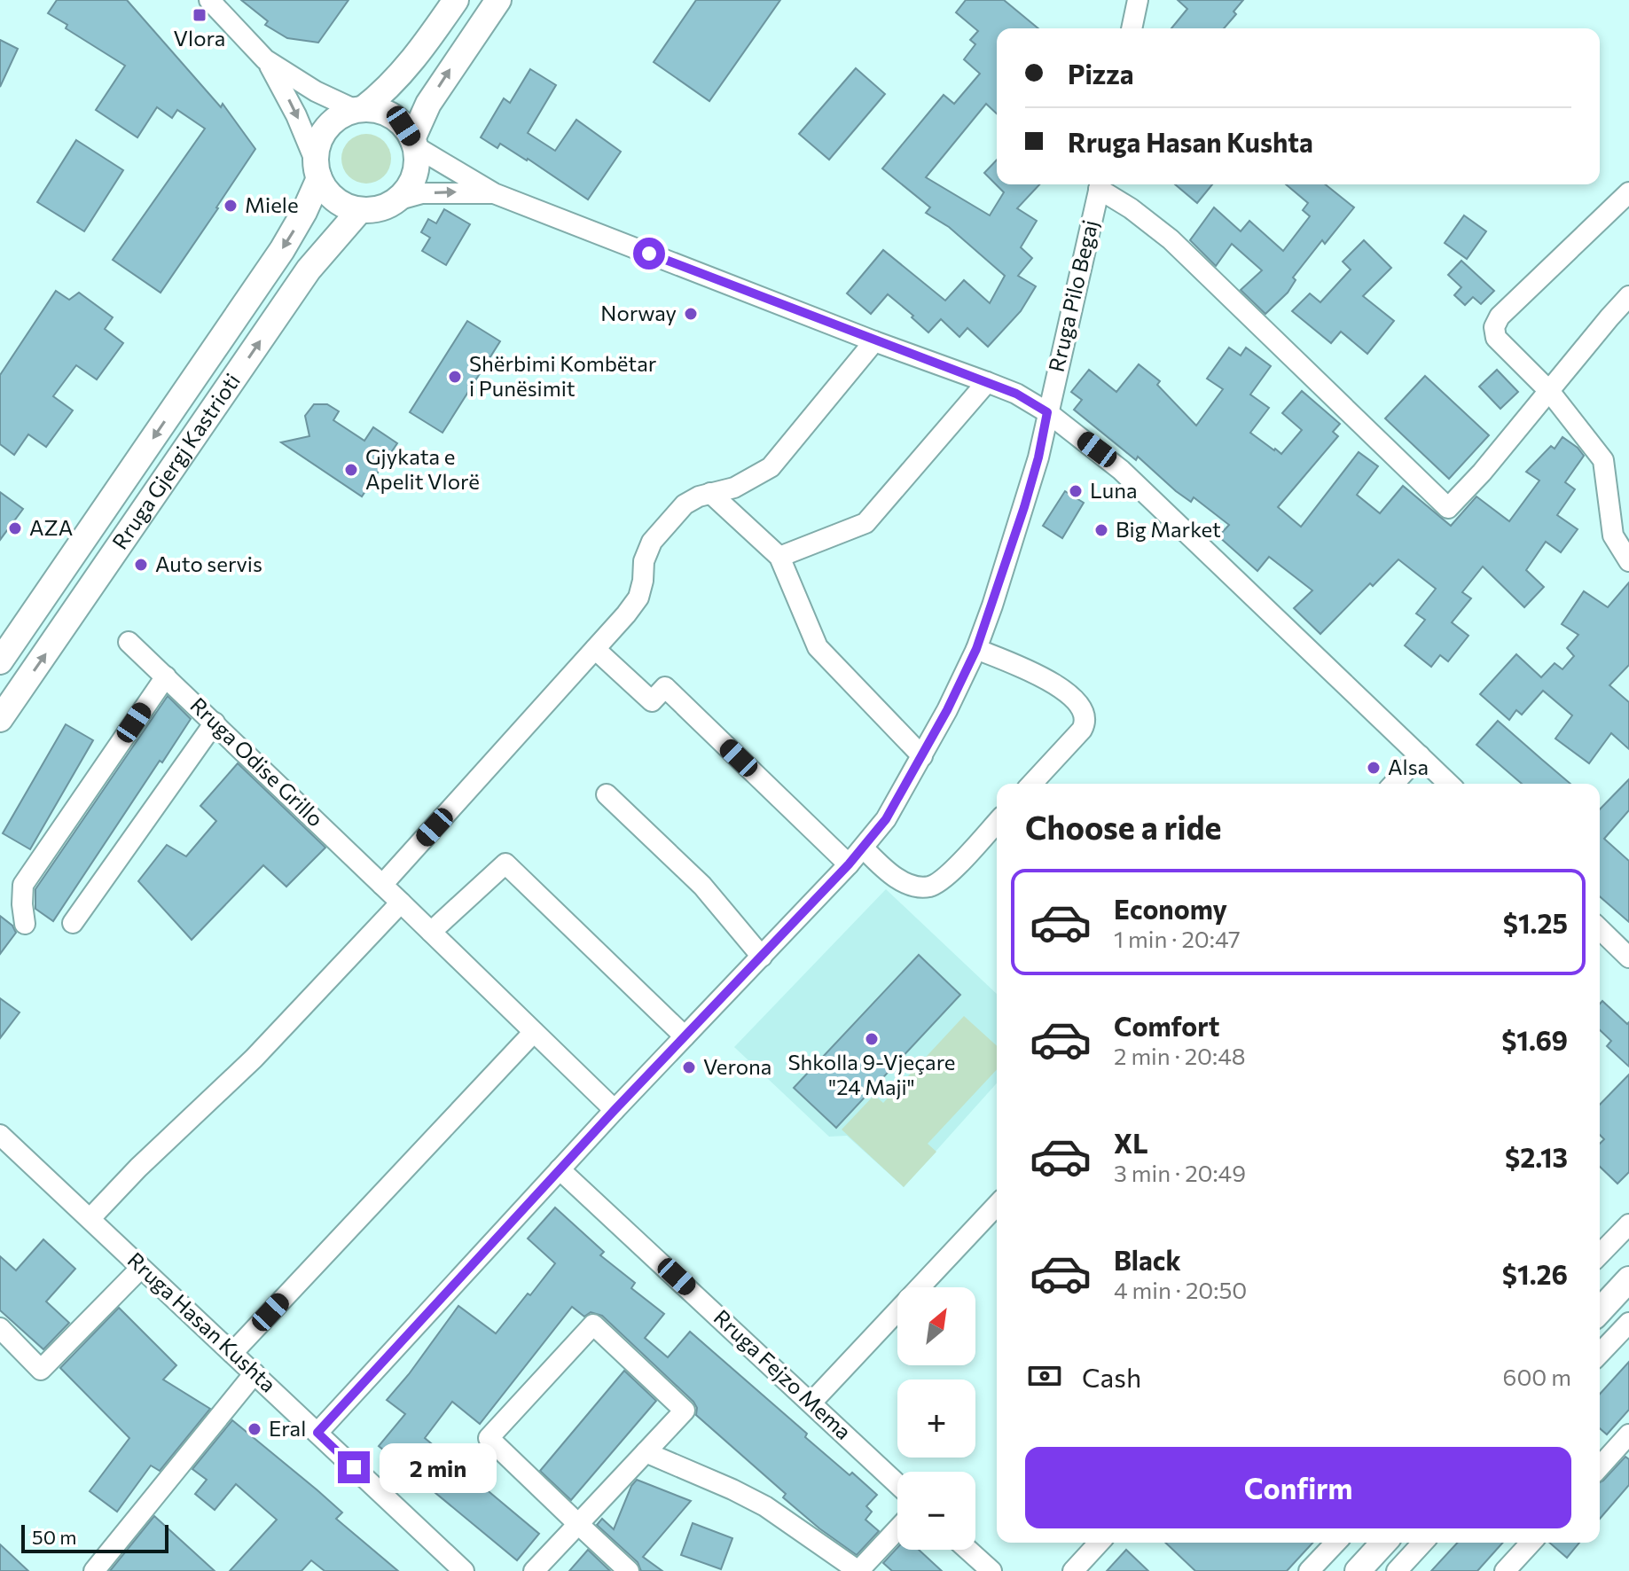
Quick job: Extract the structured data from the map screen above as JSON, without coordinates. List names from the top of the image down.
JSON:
{
  "streets": {
    "main road": ["Rruga Gjergj Kastrioti"],
    "street": [
      "Rruga Pilo Begaj",
      "Rruga Odise Grillo",
      "Rruga Hasan Kushta",
      "Rruga Fejzo Mema"
    ]
  },
  "crossings": [
    ["Rruga Pilo Begaj", "Rruga Hasan Kushta"],
    ["Rruga Pilo Begaj", "Rruga Fejzo Mema"]
  ],
  "places": {
    "transit": ["Vlora"],
    "other": [
      "Miele",
      "Norway",
      "Shërbimi Kombëtar i Punësimit",
      "Gjykata e Apelit Vlorë",
      "Luna",
      "AZA",
      "Big Market",
      "Auto servis",
      "Alsa",
      "Shkolla 9-Vjeçare \"24 Maji\"",
      "Verona",
      "Eral"
    ]
  },
  "scale_bar": "50 m",
  "north": "top right",
  "page": {
    "banner": ["Pizza", "Rruga Hasan Kushta"],
    "heading": "Choose a ride",
    "list": [
      {
        "name": "Economy",
        "note": "1 min · 20:47",
        "value": "$1.25"
      },
      {
        "name": "Comfort",
        "note": "2 min · 20:48",
        "value": "$1.69"
      },
      {
        "name": "XL",
        "note": "3 min · 20:49",
        "value": "$2.13"
      },
      {
        "name": "Black",
        "note": "4 min · 20:50",
        "value": "$1.26"
      }
    ],
    "map_buttons": ["+", "−"],
    "pay": ["Cash", "600 m"],
    "buttons": "Confirm",
    "bubble": "2 min",
    "scale": "50 m"
  }
}
